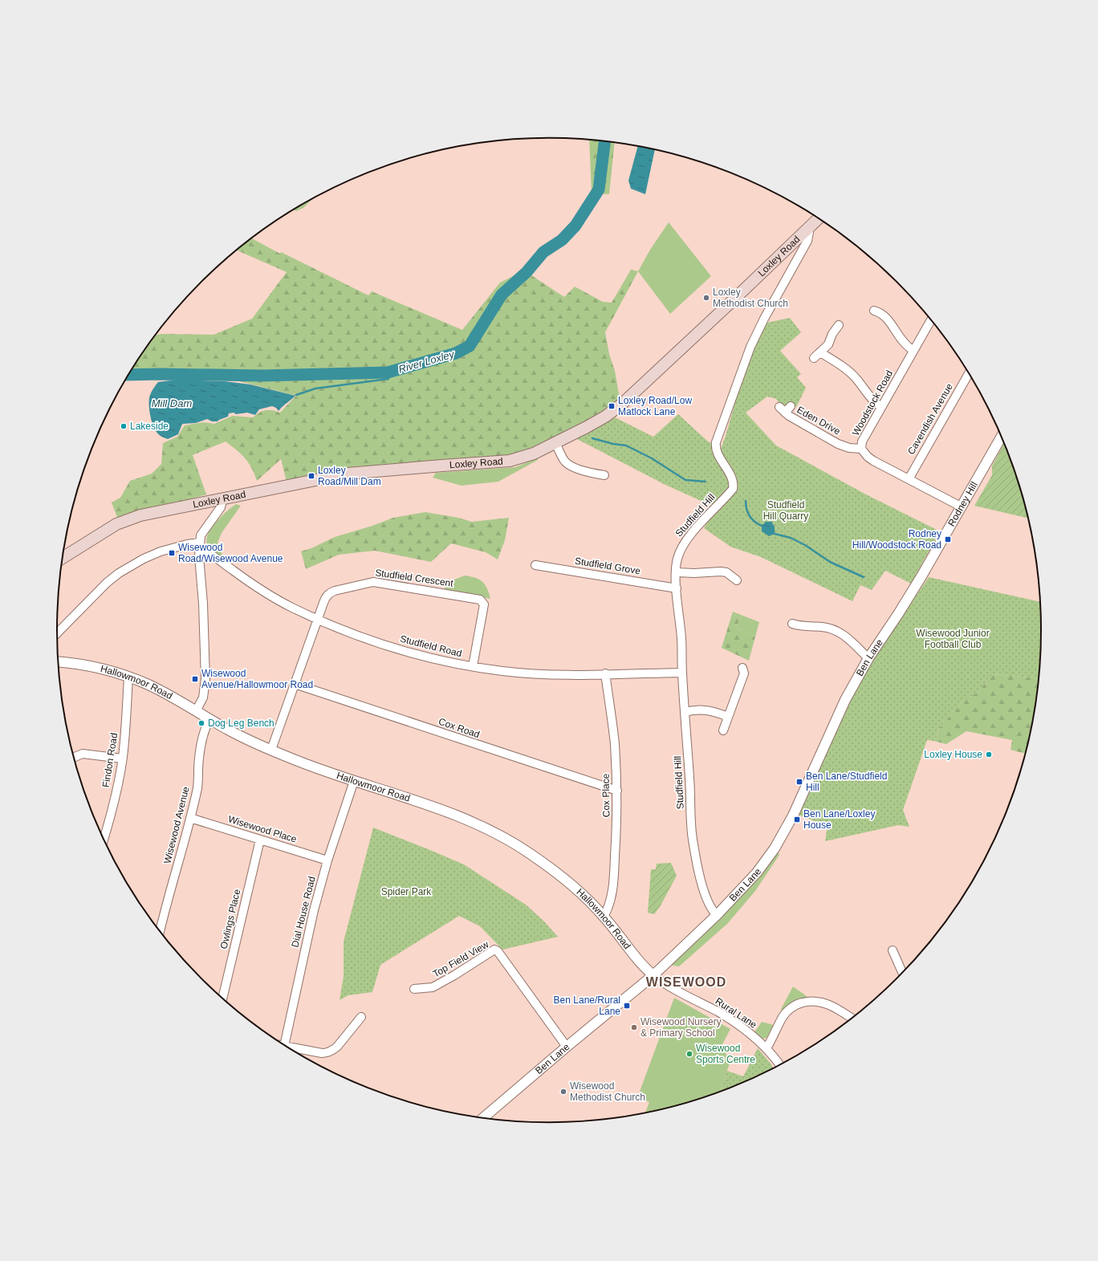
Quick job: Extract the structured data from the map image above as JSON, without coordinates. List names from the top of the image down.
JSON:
{
  "streets": {
    "main road": ["Loxley Road"],
    "street": [
      "Woodstock Road",
      "Cavendish Avenue",
      "Eden Drive",
      "Rodney Hill",
      "Studfield Hill",
      "Studfield Grove",
      "Studfield Crescent",
      "Studfield Road",
      "Ben Lane",
      "Hallowmoor Road",
      "Cox Road",
      "Findon Road",
      "Cox Place",
      "Wisewood Avenue",
      "Wisewood Place",
      "Dial House Road",
      "Owlings Place",
      "Top Field View",
      "Rural Lane"
    ]
  },
  "crossings": [
    ["Loxley Road", "Studfield Hill"],
    ["Woodstock Road", "Cavendish Avenue"],
    ["Woodstock Road", "Eden Drive"],
    ["Woodstock Road", "Rodney Hill"],
    ["Rodney Hill", "Ben Lane"],
    ["Studfield Hill", "Studfield Grove"],
    ["Studfield Hill", "Studfield Road"],
    ["Studfield Hill", "Ben Lane"],
    ["Studfield Crescent", "Studfield Road"],
    ["Studfield Crescent", "Hallowmoor Road"],
    ["Studfield Crescent", "Cox Road"],
    ["Studfield Road", "Cox Place"],
    ["Ben Lane", "Hallowmoor Road"],
    ["Ben Lane", "Top Field View"],
    ["Ben Lane", "Rural Lane"],
    ["Hallowmoor Road", "Findon Road"],
    ["Hallowmoor Road", "Cox Place"],
    ["Hallowmoor Road", "Wisewood Avenue"],
    ["Hallowmoor Road", "Dial House Road"],
    ["Hallowmoor Road", "Rural Lane"],
    ["Cox Road", "Cox Place"],
    ["Wisewood Avenue", "Wisewood Place"],
    ["Wisewood Place", "Dial House Road"],
    ["Wisewood Place", "Owlings Place"]
  ],
  "districts": ["WISEWOOD"],
  "water": ["River Loxley", "Mill Dam"],
  "parks": ["Studfield Hill Quarry", "Wisewood Junior Football Club", "Spider Park"],
  "places": {
    "other": [
      "Loxley Methodist Church",
      "Lakeside",
      "Dog Leg Bench",
      "Loxley House",
      "Wisewood Nursery & Primary School",
      "Wisewood Sports Centre",
      "Wisewood Methodist Church"
    ],
    "transit": [
      "Loxley Road/Low Matlock Lane",
      "Loxley Road/Mill Dam",
      "Rodney Hill/Woodstock Road",
      "Wisewood Road/Wisewood Avenue",
      "Wisewood Avenue/Hallowmoor Road",
      "Ben Lane/Studfield Hill",
      "Ben Lane/Loxley House",
      "Ben Lane/Rural Lane"
    ]
  }
}
